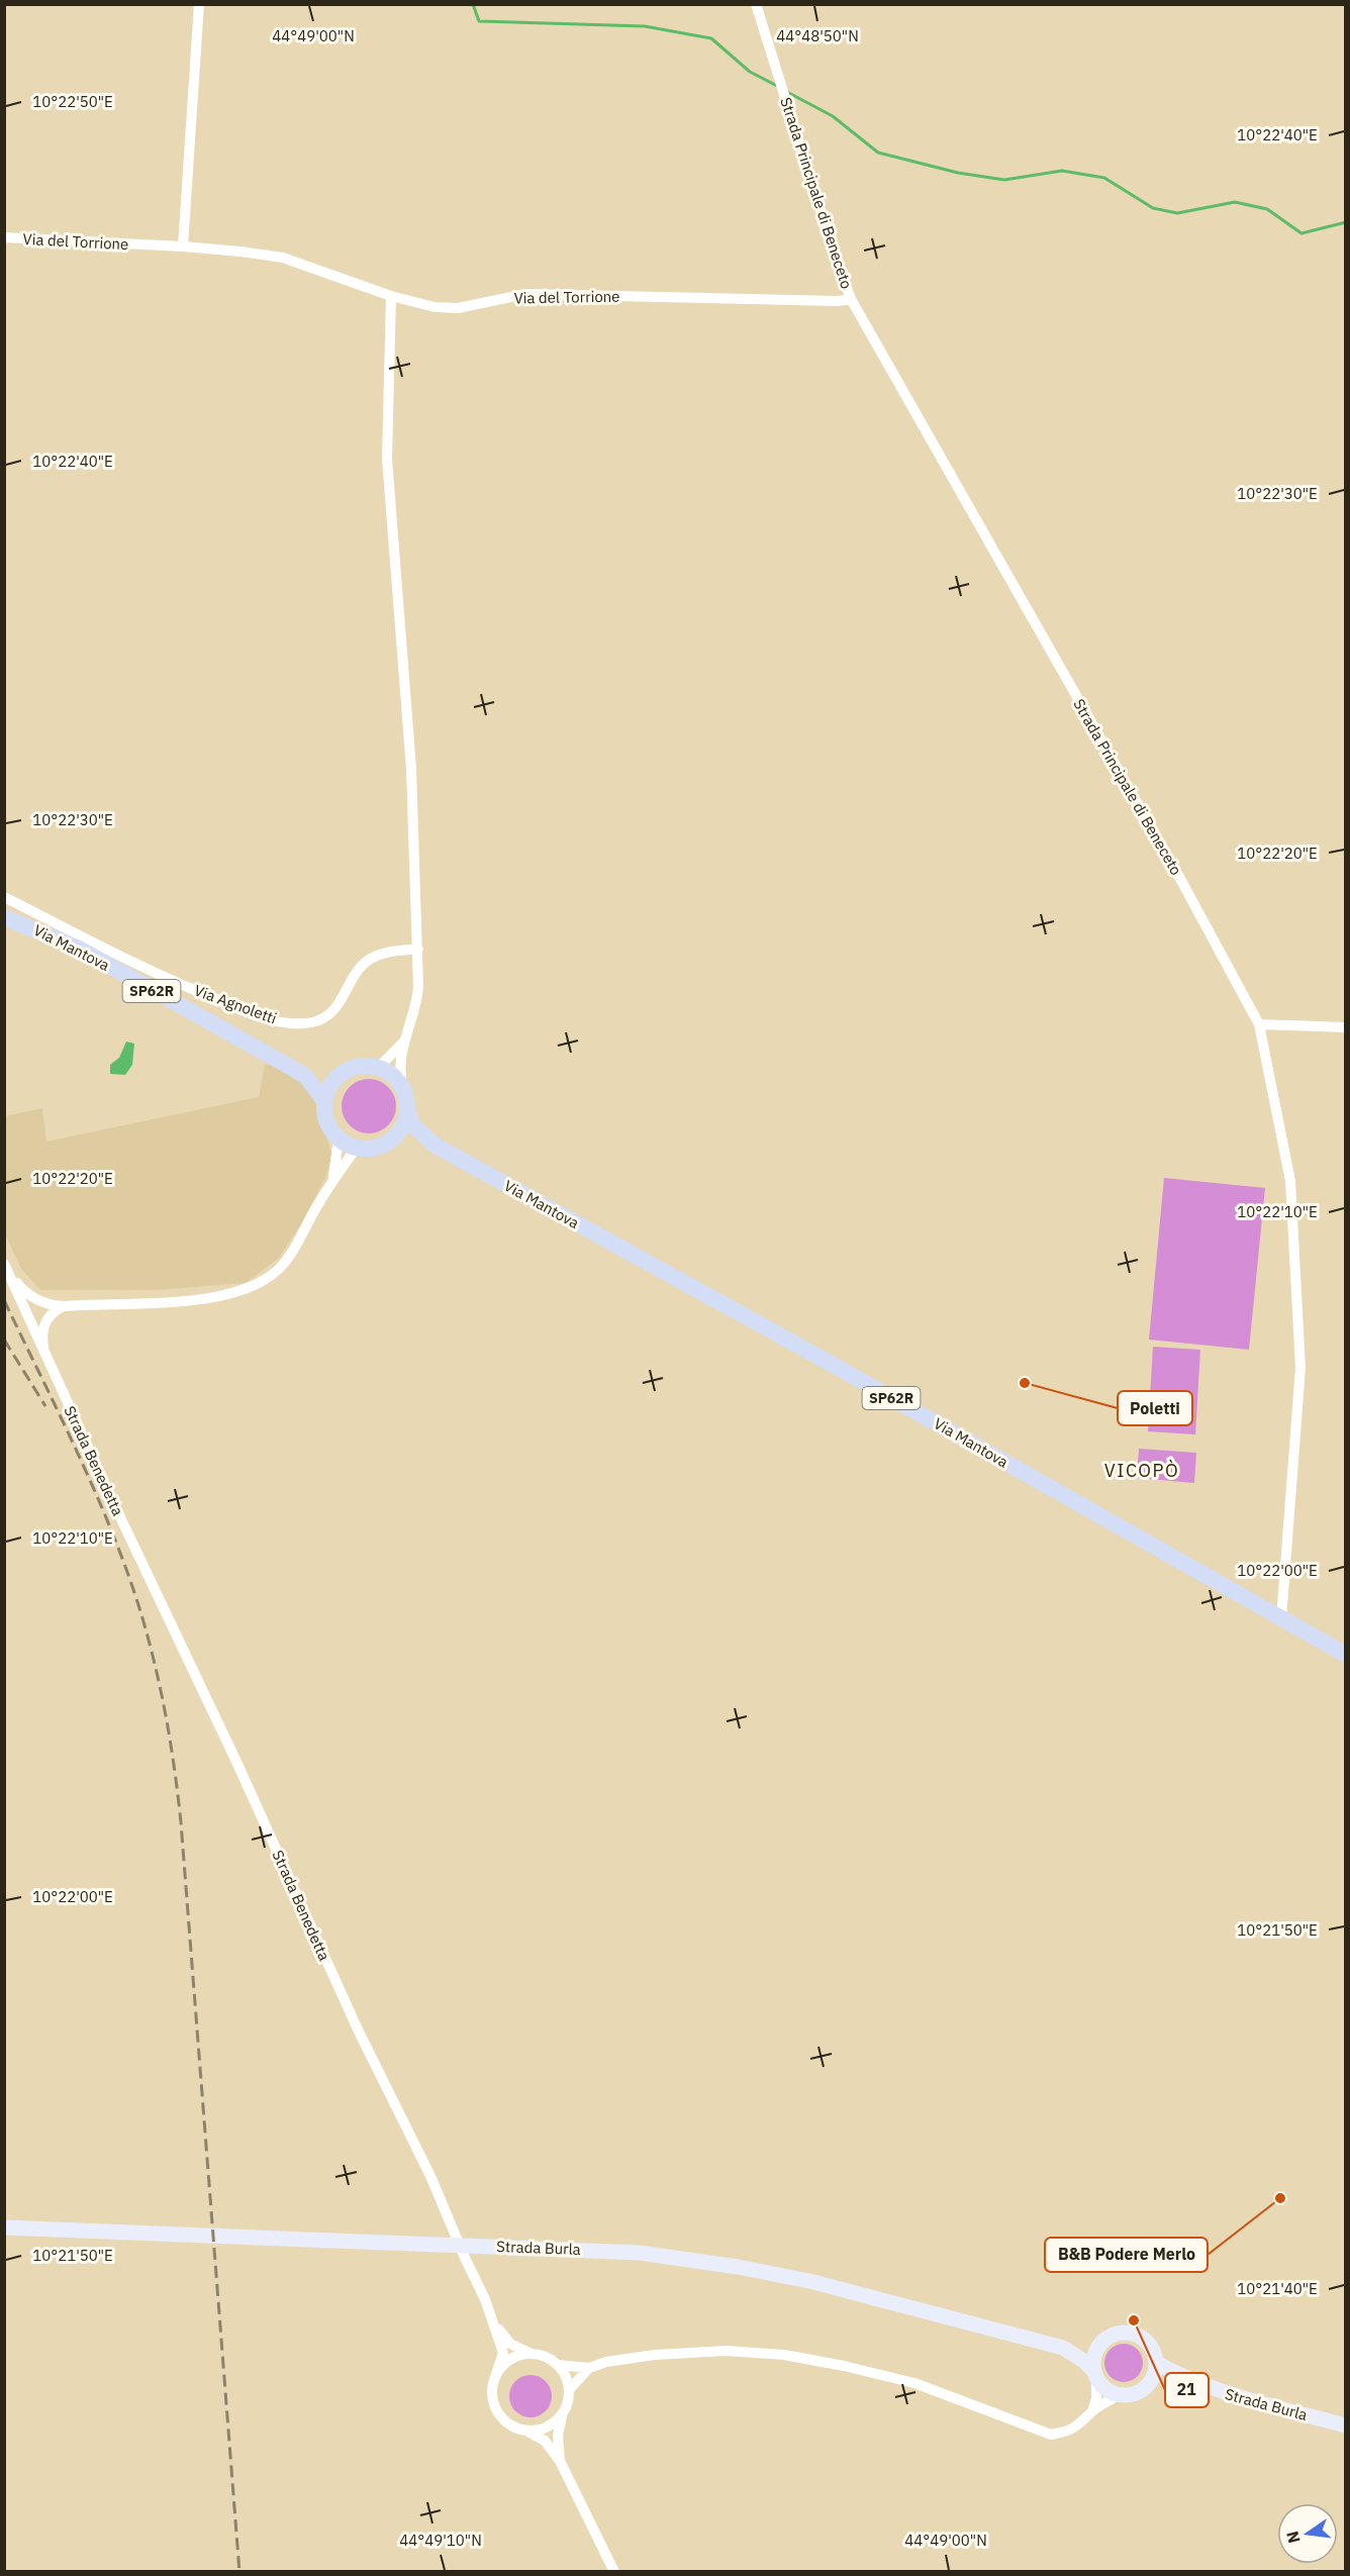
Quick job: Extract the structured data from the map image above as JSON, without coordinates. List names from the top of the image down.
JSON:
{
  "streets": {
    "main road": ["Via Mantova", "SP62R", "Strada Burla"],
    "street": [
      "Strada Principale di Beneceto",
      "Via del Torrione",
      "Via Agnoletti",
      "Strada Benedetta"
    ]
  },
  "crossings": [
    ["Strada Principale di Beneceto", "Via del Torrione"],
    ["Strada Principale di Beneceto", "Via Mantova"],
    ["Via Mantova", "Strada Benedetta"]
  ],
  "districts": ["VICOPÒ"],
  "places": ["Poletti", "B&B Podere Merlo", "21"],
  "north": "left",
  "coordinates": [
    "44°49'00\"N",
    "44°48'50\"N",
    "10°22'50\"E",
    "10°22'40\"E",
    "10°22'30\"E",
    "10°22'20\"E",
    "10°22'10\"E",
    "10°22'00\"E",
    "10°21'50\"E",
    "10°21'40\"E",
    "44°49'10\"N"
  ]
}
